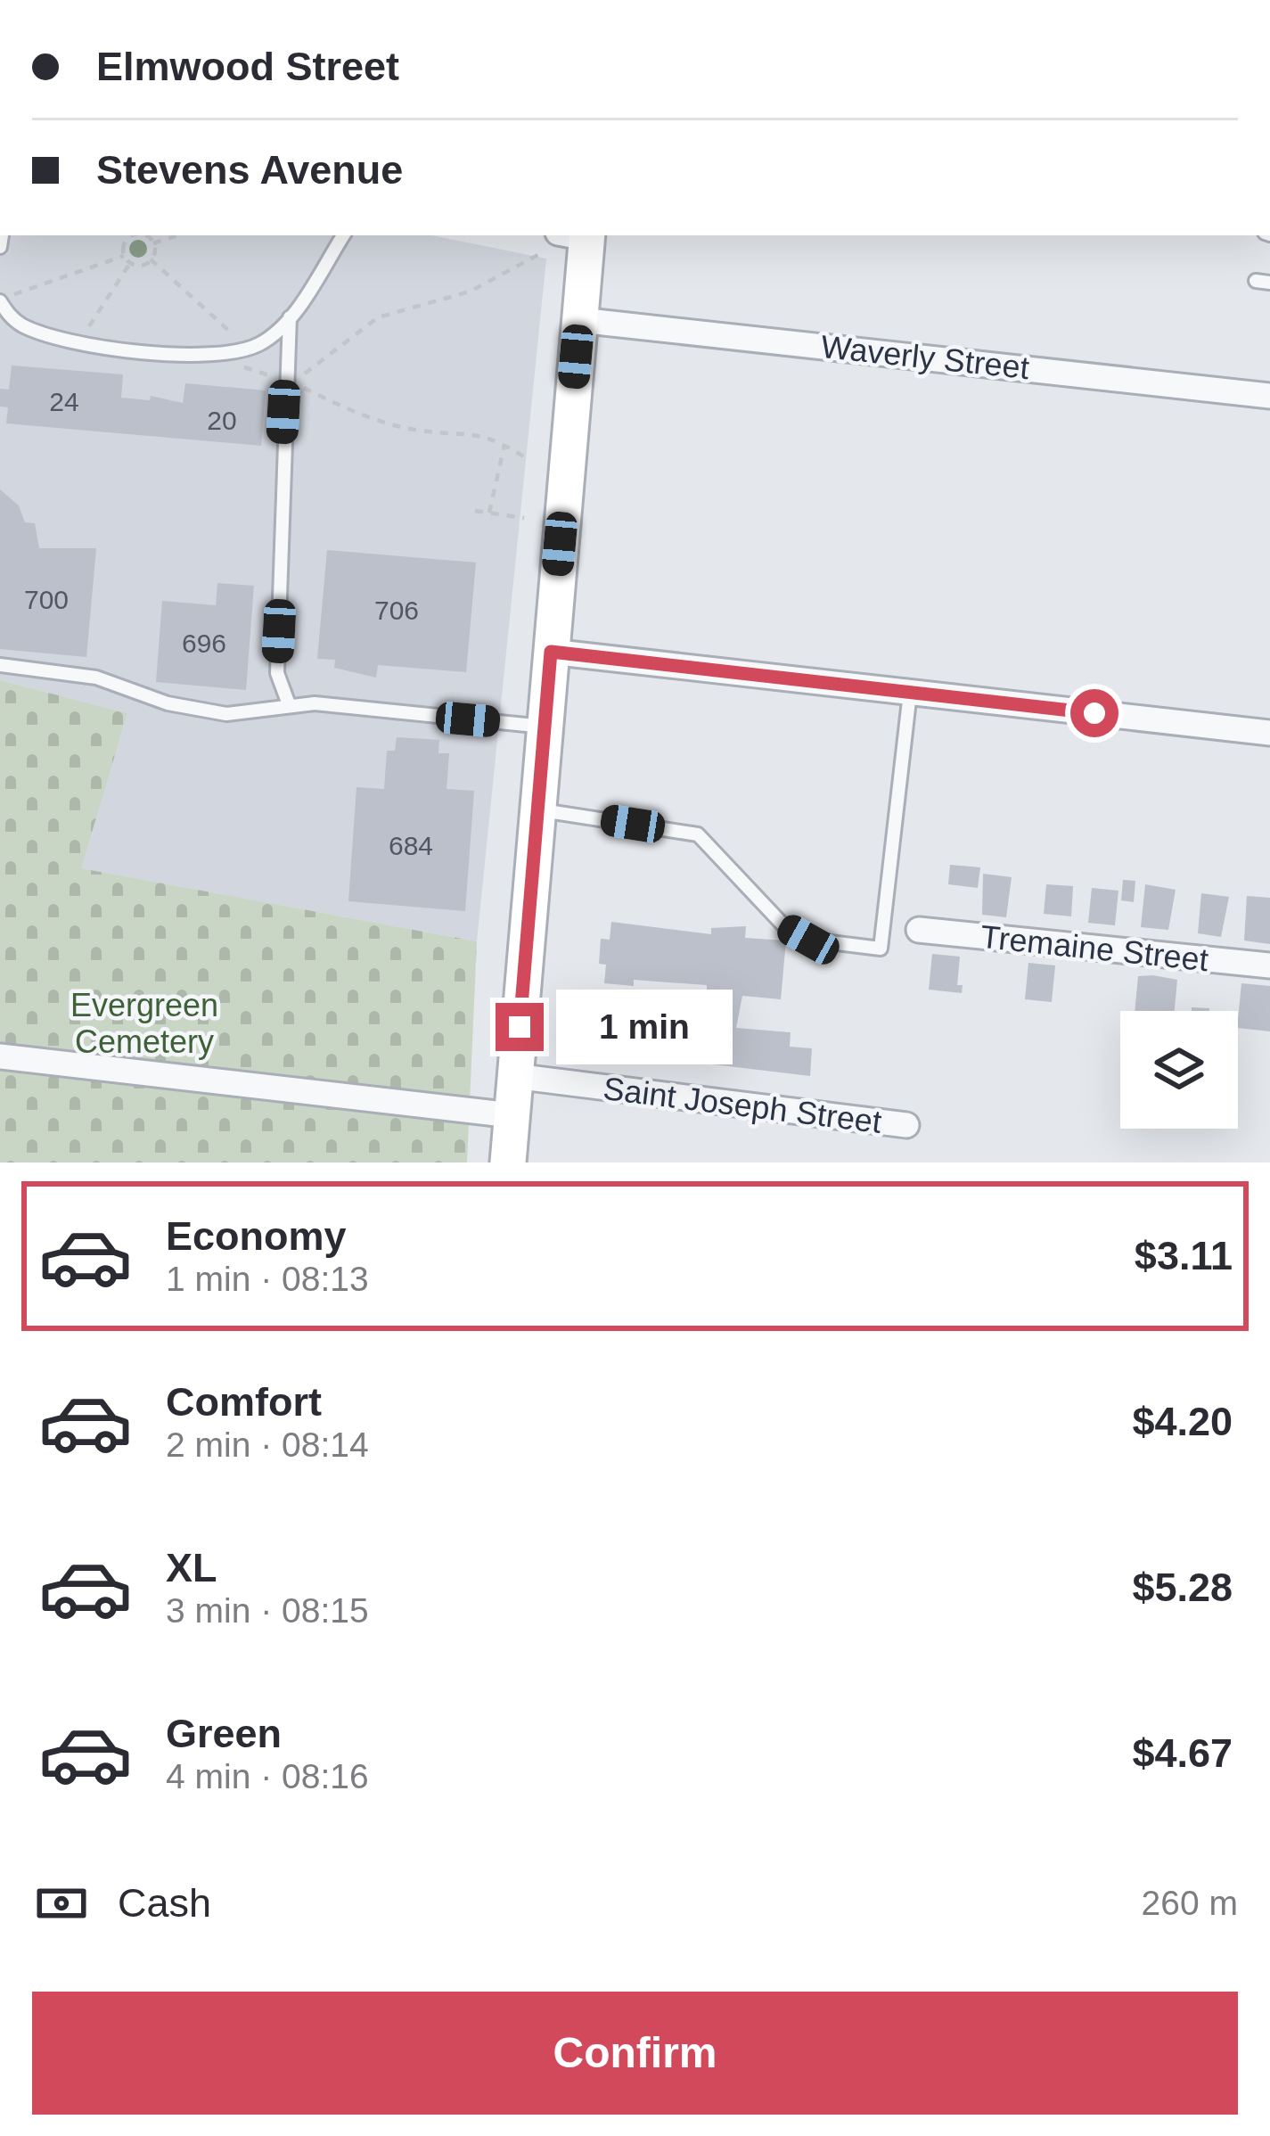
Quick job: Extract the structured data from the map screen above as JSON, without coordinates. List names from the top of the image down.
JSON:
{
  "streets": {
    "street": ["Waverly Street", "Tremaine Street", "Saint Joseph Street"]
  },
  "parks": ["Evergreen Cemetery"],
  "house_numbers": [
    "24",
    "20",
    "700",
    "706",
    "696",
    "684"
  ],
  "page": {
    "banner": ["Elmwood Street", "Stevens Avenue"],
    "bubble": "1 min",
    "list": [
      {
        "name": "Economy",
        "note": "1 min · 08:13",
        "value": "$3.11"
      },
      {
        "name": "Comfort",
        "note": "2 min · 08:14",
        "value": "$4.20"
      },
      {
        "name": "XL",
        "note": "3 min · 08:15",
        "value": "$5.28"
      },
      {
        "name": "Green",
        "note": "4 min · 08:16",
        "value": "$4.67"
      }
    ],
    "pay": ["Cash", "260 m"],
    "buttons": "Confirm"
  }
}
